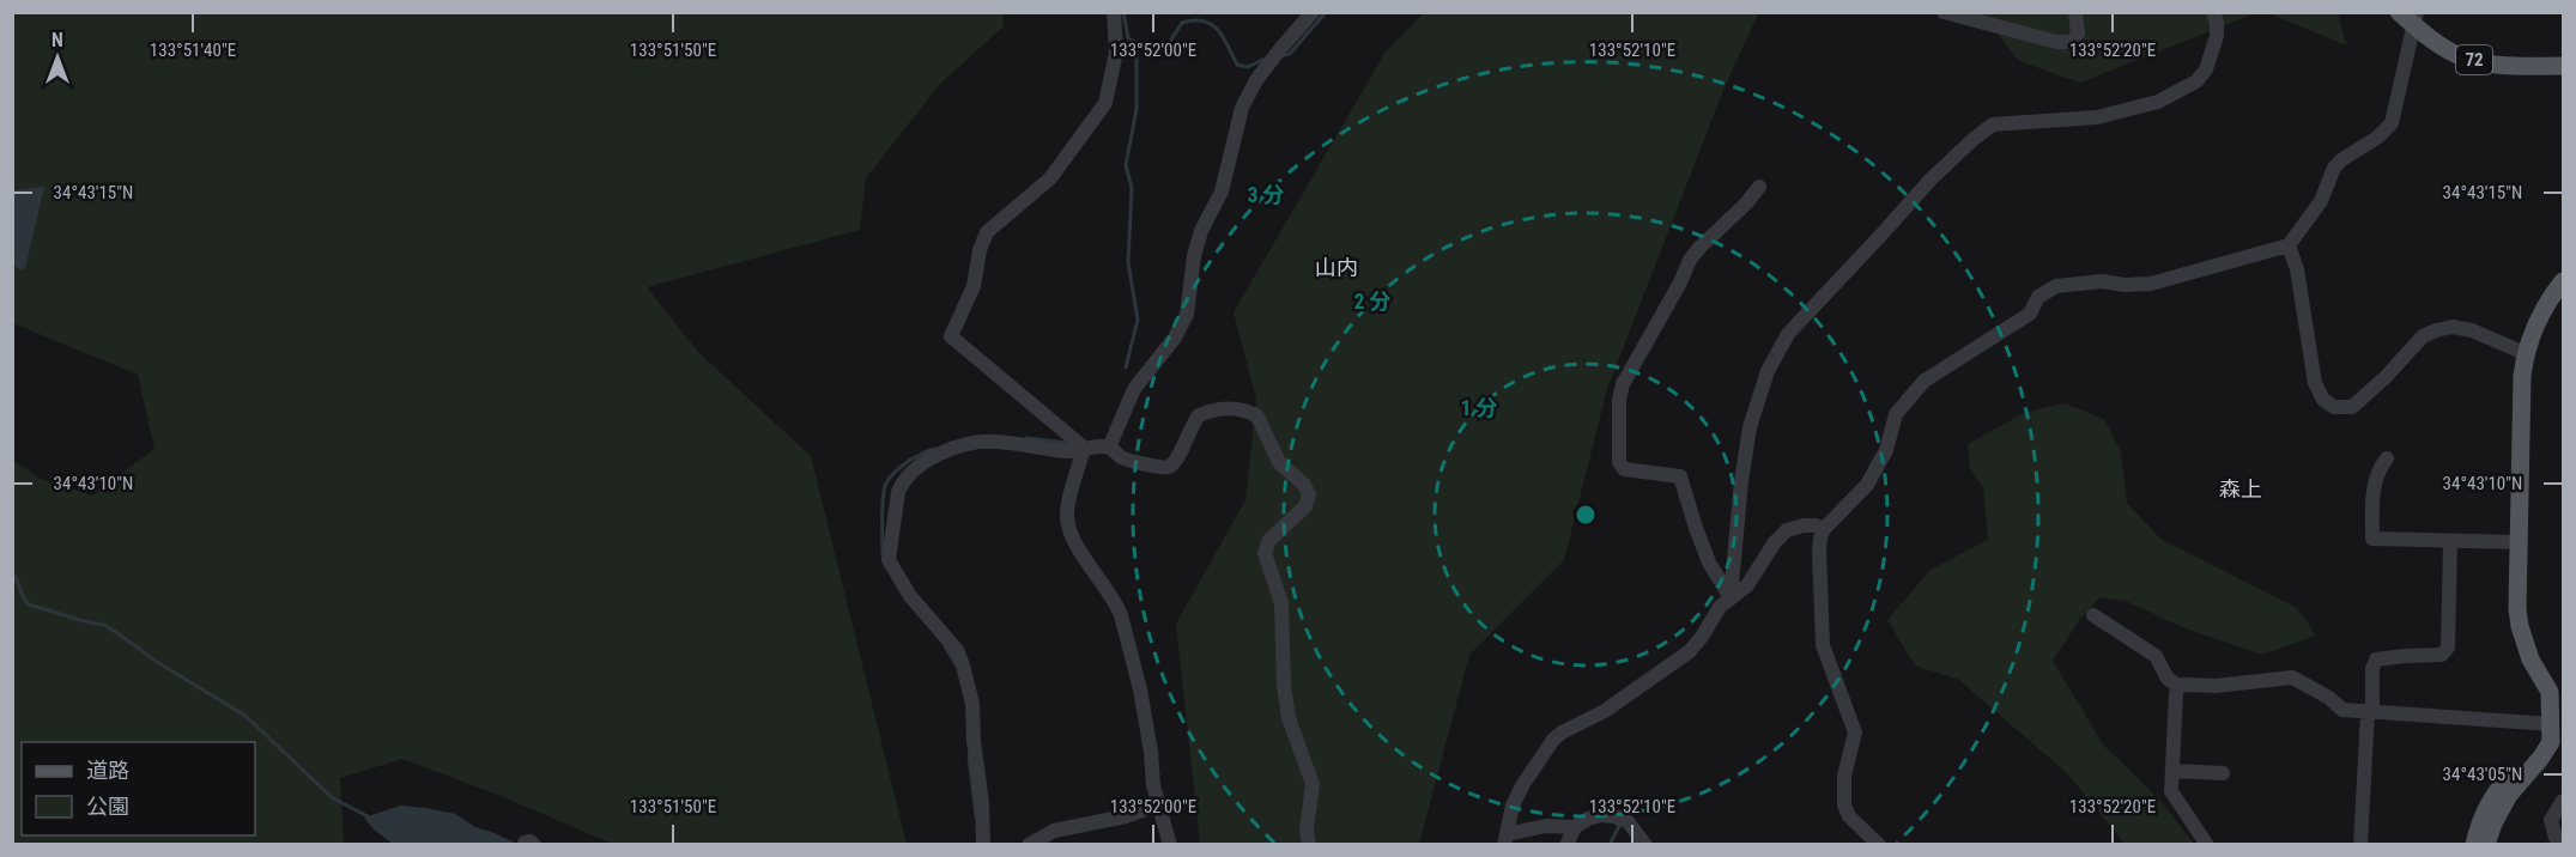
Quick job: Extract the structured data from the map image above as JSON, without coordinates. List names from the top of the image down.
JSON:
{
  "streets": {
    "main road": ["72"]
  },
  "districts": ["山内", "森上"],
  "legend": ["道路", "公園"],
  "north": "top",
  "coordinates": [
    "133°51'40\"E",
    "133°51'50\"E",
    "133°52'00\"E",
    "133°52'10\"E",
    "133°52'20\"E",
    "34°43'15\"N",
    "34°43'10\"N",
    "34°43'05\"N"
  ],
  "rings": ["3 分", "2 分", "1 分"]
}
